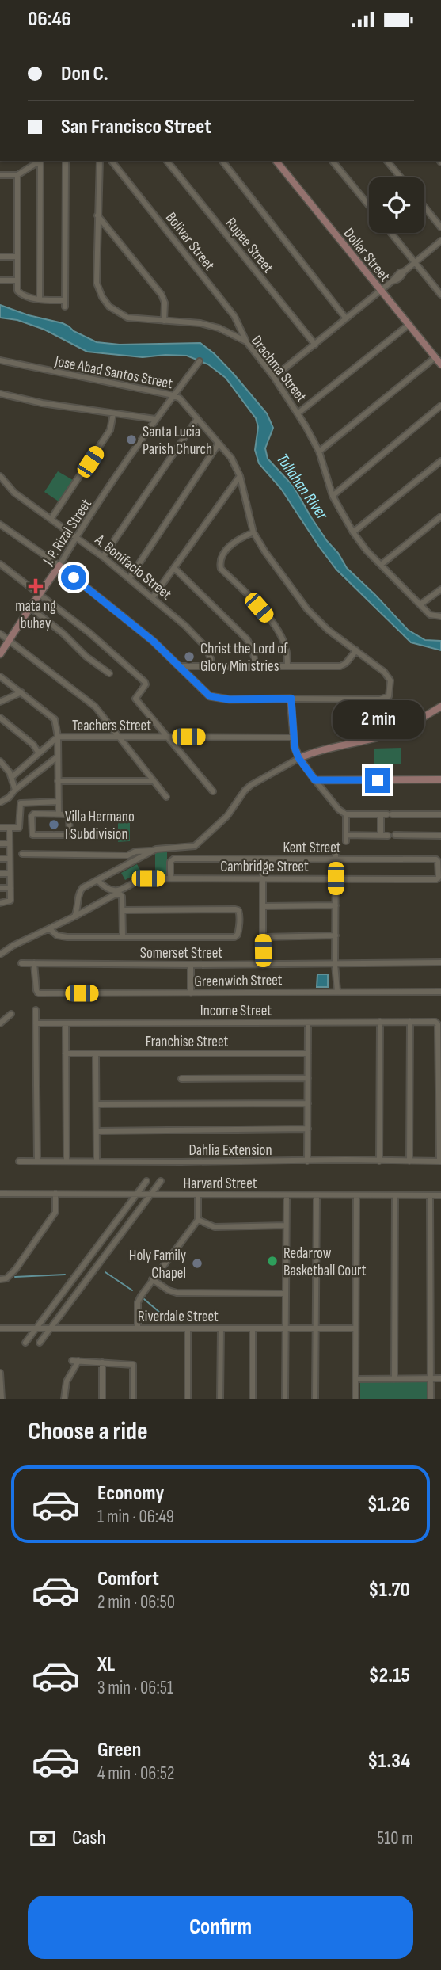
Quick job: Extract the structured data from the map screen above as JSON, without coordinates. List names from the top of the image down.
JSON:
{
  "streets": {
    "street": [
      "Bolivar Street",
      "Rupee Street",
      "Dollar Street",
      "Drachma Street",
      "Jose Abad Santos Street",
      "J. P. Rizal Street",
      "A. Bonifacio Street",
      "Teachers Street",
      "Kent Street",
      "Cambridge Street",
      "Somerset Street",
      "Greenwich Street",
      "Income Street",
      "Franchise Street",
      "Dahlia Extension",
      "Harvard Street",
      "Riverdale Street"
    ]
  },
  "crossings": [
    ["Bolivar Street", "Drachma Street"],
    ["Jose Abad Santos Street", "J. P. Rizal Street"],
    ["J. P. Rizal Street", "A. Bonifacio Street"],
    ["Kent Street", "Cambridge Street"],
    ["Somerset Street", "Greenwich Street"],
    ["Income Street", "Dahlia Extension"]
  ],
  "water": ["Tullahan River"],
  "places": {
    "other": [
      "Santa Lucia Parish Church",
      "Christ the Lord of Glory Ministries",
      "Villa Hermano I Subdivision",
      "Redarrow Basketball Court",
      "Holy Family Chapel"
    ],
    "health": ["mata ng buhay"]
  },
  "page": {
    "status": "06:46",
    "banner": ["Don C.", "San Francisco Street"],
    "bubble": "2 min",
    "heading": "Choose a ride",
    "list": [
      {
        "name": "Economy",
        "note": "1 min · 06:49",
        "value": "$1.26"
      },
      {
        "name": "Comfort",
        "note": "2 min · 06:50",
        "value": "$1.70"
      },
      {
        "name": "XL",
        "note": "3 min · 06:51",
        "value": "$2.15"
      },
      {
        "name": "Green",
        "note": "4 min · 06:52",
        "value": "$1.34"
      }
    ],
    "pay": ["Cash", "510 m"],
    "buttons": "Confirm"
  }
}
